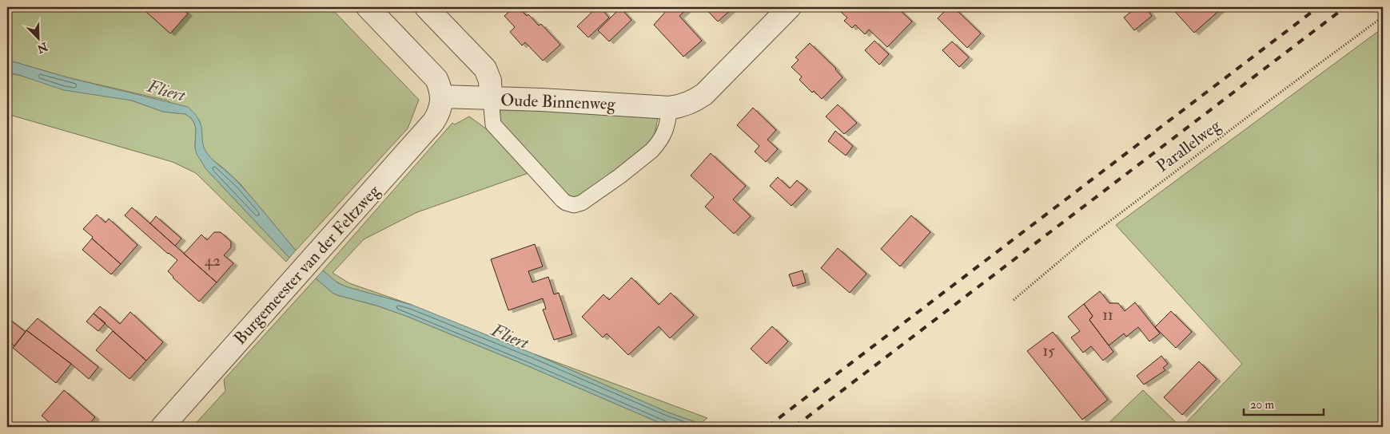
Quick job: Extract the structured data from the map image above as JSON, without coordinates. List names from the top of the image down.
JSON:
{
  "streets": {
    "street": ["Oude Binnenweg", "Burgemeester van der Feltzweg"],
    "path": ["Parallelweg"]
  },
  "water": ["Fliert"],
  "house_numbers": ["42", "11", "15"],
  "scale_bar": "20 m",
  "north": "bottom right"
}
